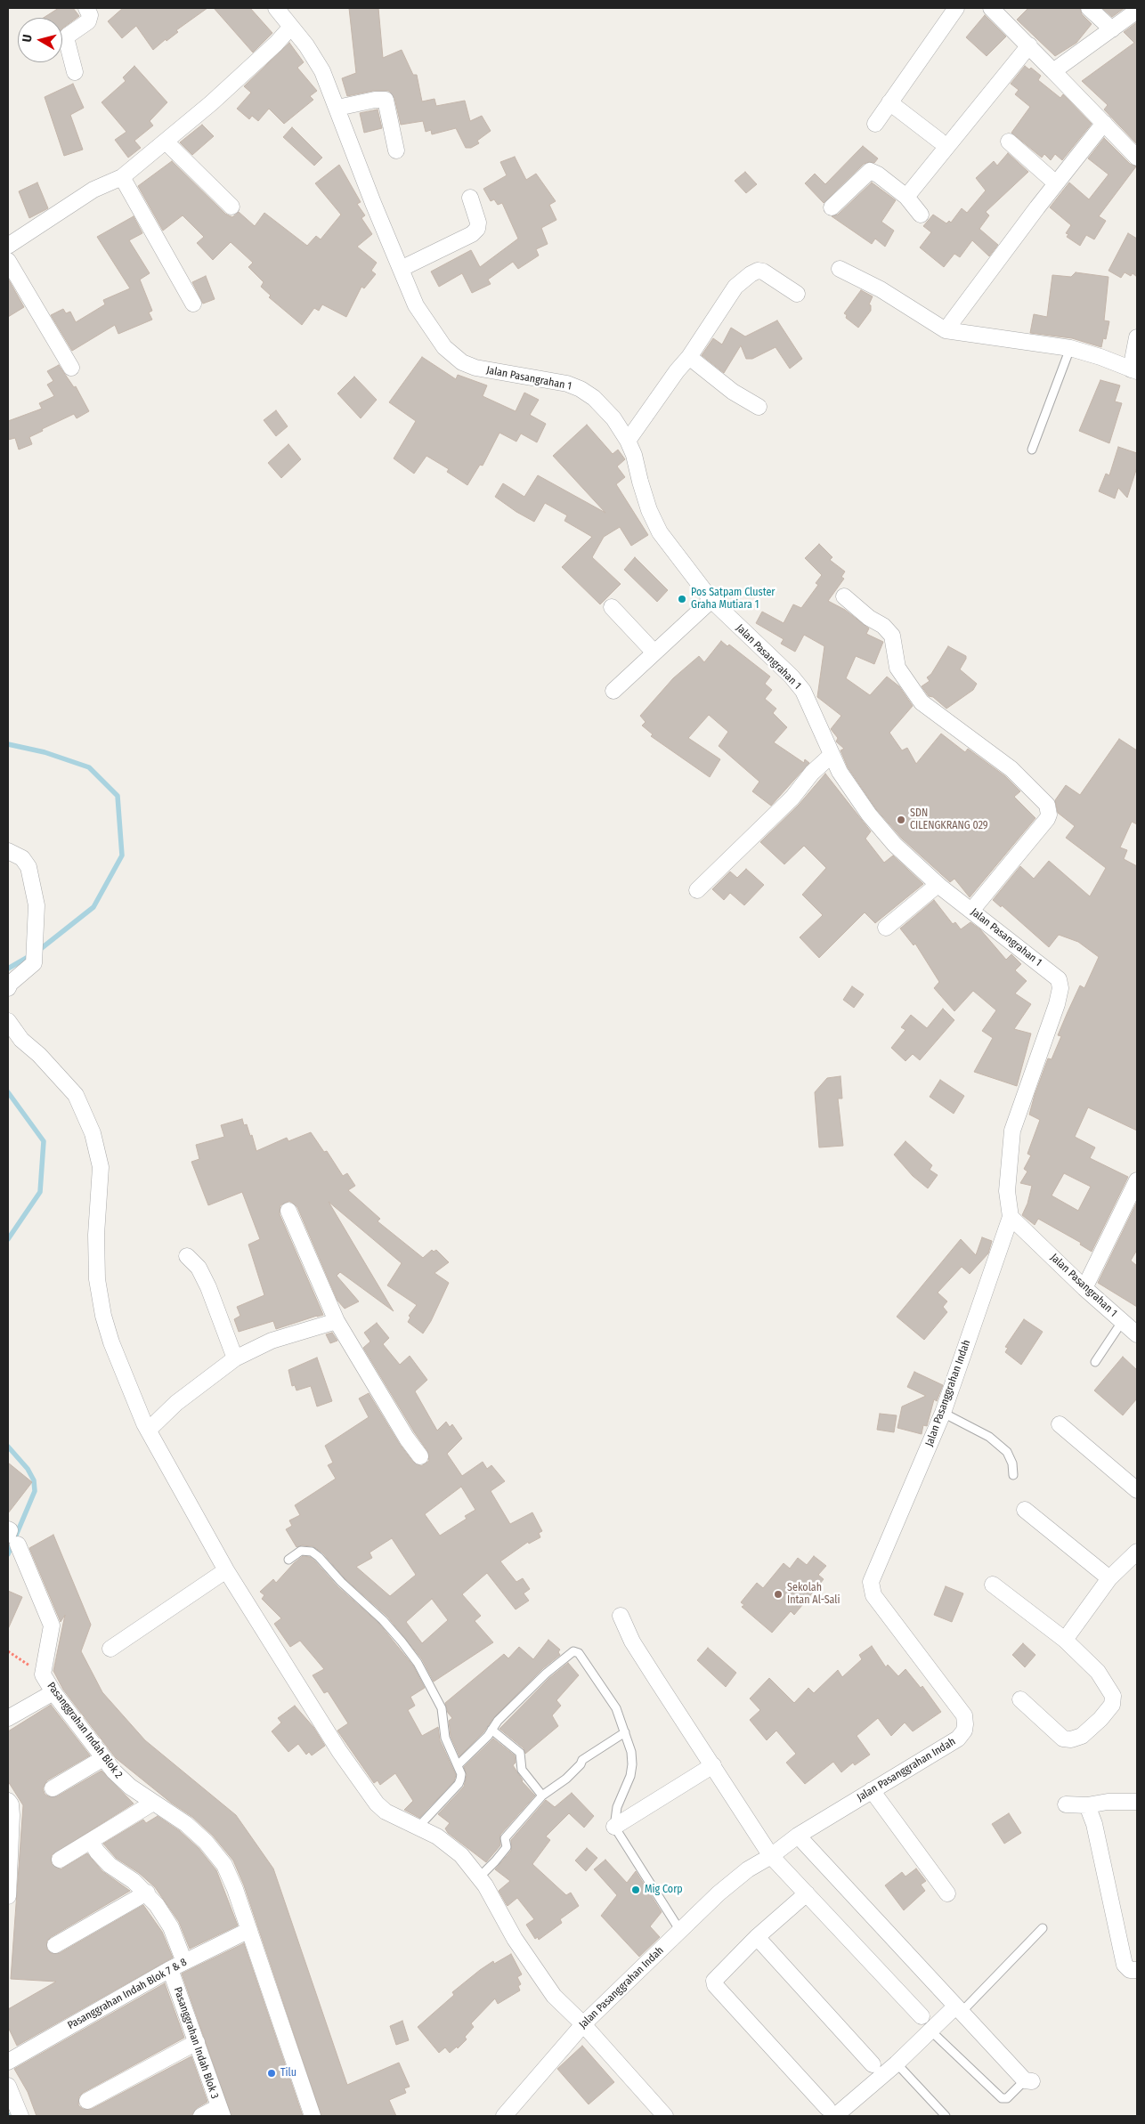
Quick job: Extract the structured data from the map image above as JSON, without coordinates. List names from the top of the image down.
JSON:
{
  "streets": {
    "street": [
      "Jalan Pasangrahan 1",
      "Jalan Pasanggrahan Indah",
      "Pasanggrahan Indah Blok 2",
      "Pasanggrahan Indah Blok 7 & 8",
      "Pasanggrahan Indah Blok 3"
    ]
  },
  "crossings": [
    ["Jalan Pasangrahan 1", "Jalan Pasanggrahan Indah"],
    ["Pasanggrahan Indah Blok 2", "Pasanggrahan Indah Blok 7 & 8"],
    ["Pasanggrahan Indah Blok 7 & 8", "Pasanggrahan Indah Blok 3"]
  ],
  "places": [
    "Pos Satpam Cluster Graha Mutiara 1",
    "SDN CILENGKRANG 029",
    "Sekolah Intan Al-Sali",
    "Mig Corp",
    "Tilu"
  ],
  "north": "left"
}
